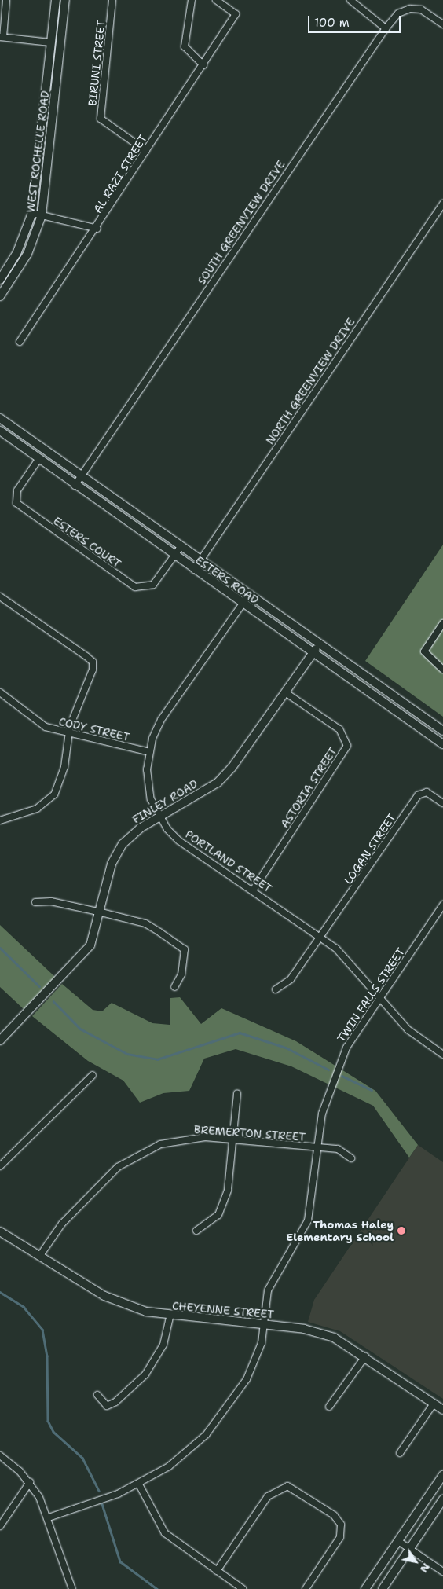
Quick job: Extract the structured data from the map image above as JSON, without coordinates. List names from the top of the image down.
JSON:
{
  "streets": {
    "street": [
      "BIRUNI STREET",
      "WEST ROCHELLE ROAD",
      "AL RAZI STREET",
      "SOUTH GREENVIEW DRIVE",
      "NORTH GREENVIEW DRIVE",
      "ESTERS COURT",
      "ESTERS ROAD",
      "CODY STREET",
      "ASTORIA STREET",
      "FINLEY ROAD",
      "LOGAN STREET",
      "PORTLAND STREET",
      "TWIN FALLS STREET",
      "BREMERTON STREET",
      "CHEYENNE STREET"
    ]
  },
  "crossings": [
    ["BIRUNI STREET", "AL RAZI STREET"],
    ["SOUTH GREENVIEW DRIVE", "ESTERS ROAD"],
    ["NORTH GREENVIEW DRIVE", "ESTERS ROAD"],
    ["ESTERS COURT", "ESTERS ROAD"],
    ["ESTERS ROAD", "FINLEY ROAD"],
    ["ESTERS ROAD", "PORTLAND STREET"],
    ["CODY STREET", "PORTLAND STREET"],
    ["ASTORIA STREET", "FINLEY ROAD"],
    ["ASTORIA STREET", "PORTLAND STREET"],
    ["FINLEY ROAD", "PORTLAND STREET"],
    ["LOGAN STREET", "PORTLAND STREET"],
    ["PORTLAND STREET", "TWIN FALLS STREET"],
    ["TWIN FALLS STREET", "BREMERTON STREET"],
    ["TWIN FALLS STREET", "CHEYENNE STREET"],
    ["BREMERTON STREET", "CHEYENNE STREET"]
  ],
  "places": ["Thomas Haley Elementary School"],
  "scale_bar": "100 m",
  "north": "bottom right"
}
